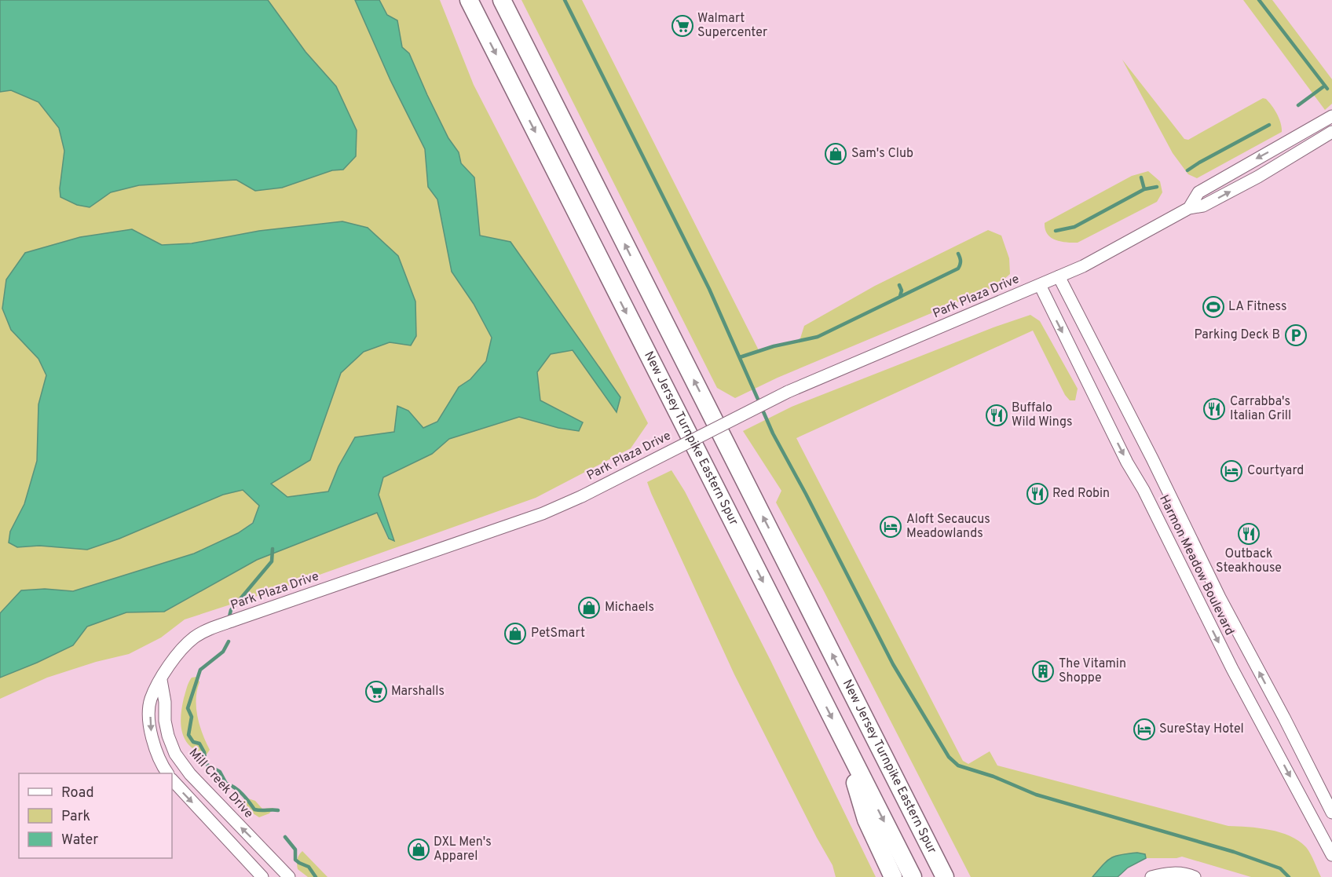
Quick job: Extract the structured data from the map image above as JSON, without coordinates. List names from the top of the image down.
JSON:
{
  "streets": {
    "highway": ["New Jersey Turnpike Eastern Spur"],
    "street": ["Park Plaza Drive", "Harmon Meadow Boulevard", "Mill Creek Drive"]
  },
  "crossings": [
    ["Park Plaza Drive", "Harmon Meadow Boulevard"],
    ["Park Plaza Drive", "Mill Creek Drive"]
  ],
  "places": {
    "supermarket": ["Walmart Supercenter", "Marshalls"],
    "shop": [
      "Sam's Club",
      "Michaels",
      "PetSmart",
      "DXL Men's Apparel"
    ],
    "sports": ["LA Fitness"],
    "parking": ["Parking Deck B"],
    "restaurant": [
      "Carrabba's Italian Grill",
      "Buffalo Wild Wings",
      "Red Robin",
      "Outback Steakhouse"
    ],
    "hotel": ["Courtyard", "Aloft Secaucus Meadowlands", "SureStay Hotel"],
    "building": ["The Vitamin Shoppe"]
  },
  "legend": ["Road", "Park", "Water"]
}
